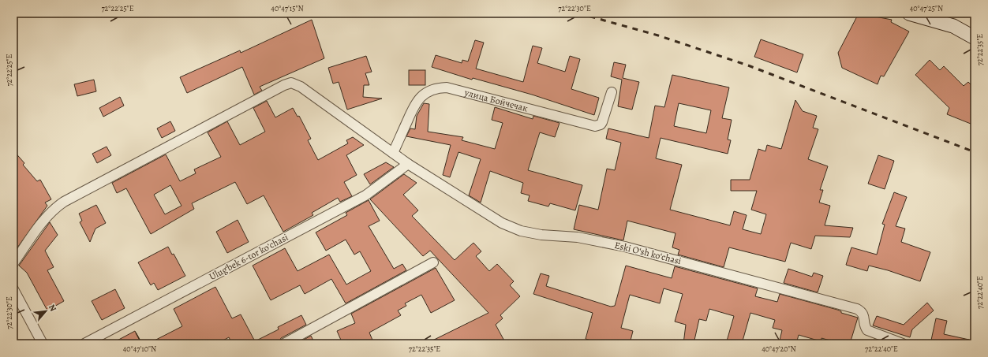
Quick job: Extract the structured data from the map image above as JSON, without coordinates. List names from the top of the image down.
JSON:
{
  "streets": {
    "street": ["улица Бойчечак", "Eski Oʻsh koʻchasi", "Ulug‘bek 6-tor koʻchasi"]
  },
  "crossings": [
    ["улица Бойчечак", "Eski Oʻsh koʻchasi"],
    ["Eski Oʻsh koʻchasi", "Ulug‘bek 6-tor koʻchasi"]
  ],
  "north": "top right",
  "coordinates": [
    "72°22'25\"E",
    "40°47'15\"N",
    "72°22'30\"E",
    "40°47'25\"N",
    "72°22'35\"E",
    "72°22'40\"E",
    "40°47'10\"N",
    "40°47'20\"N"
  ]
}
